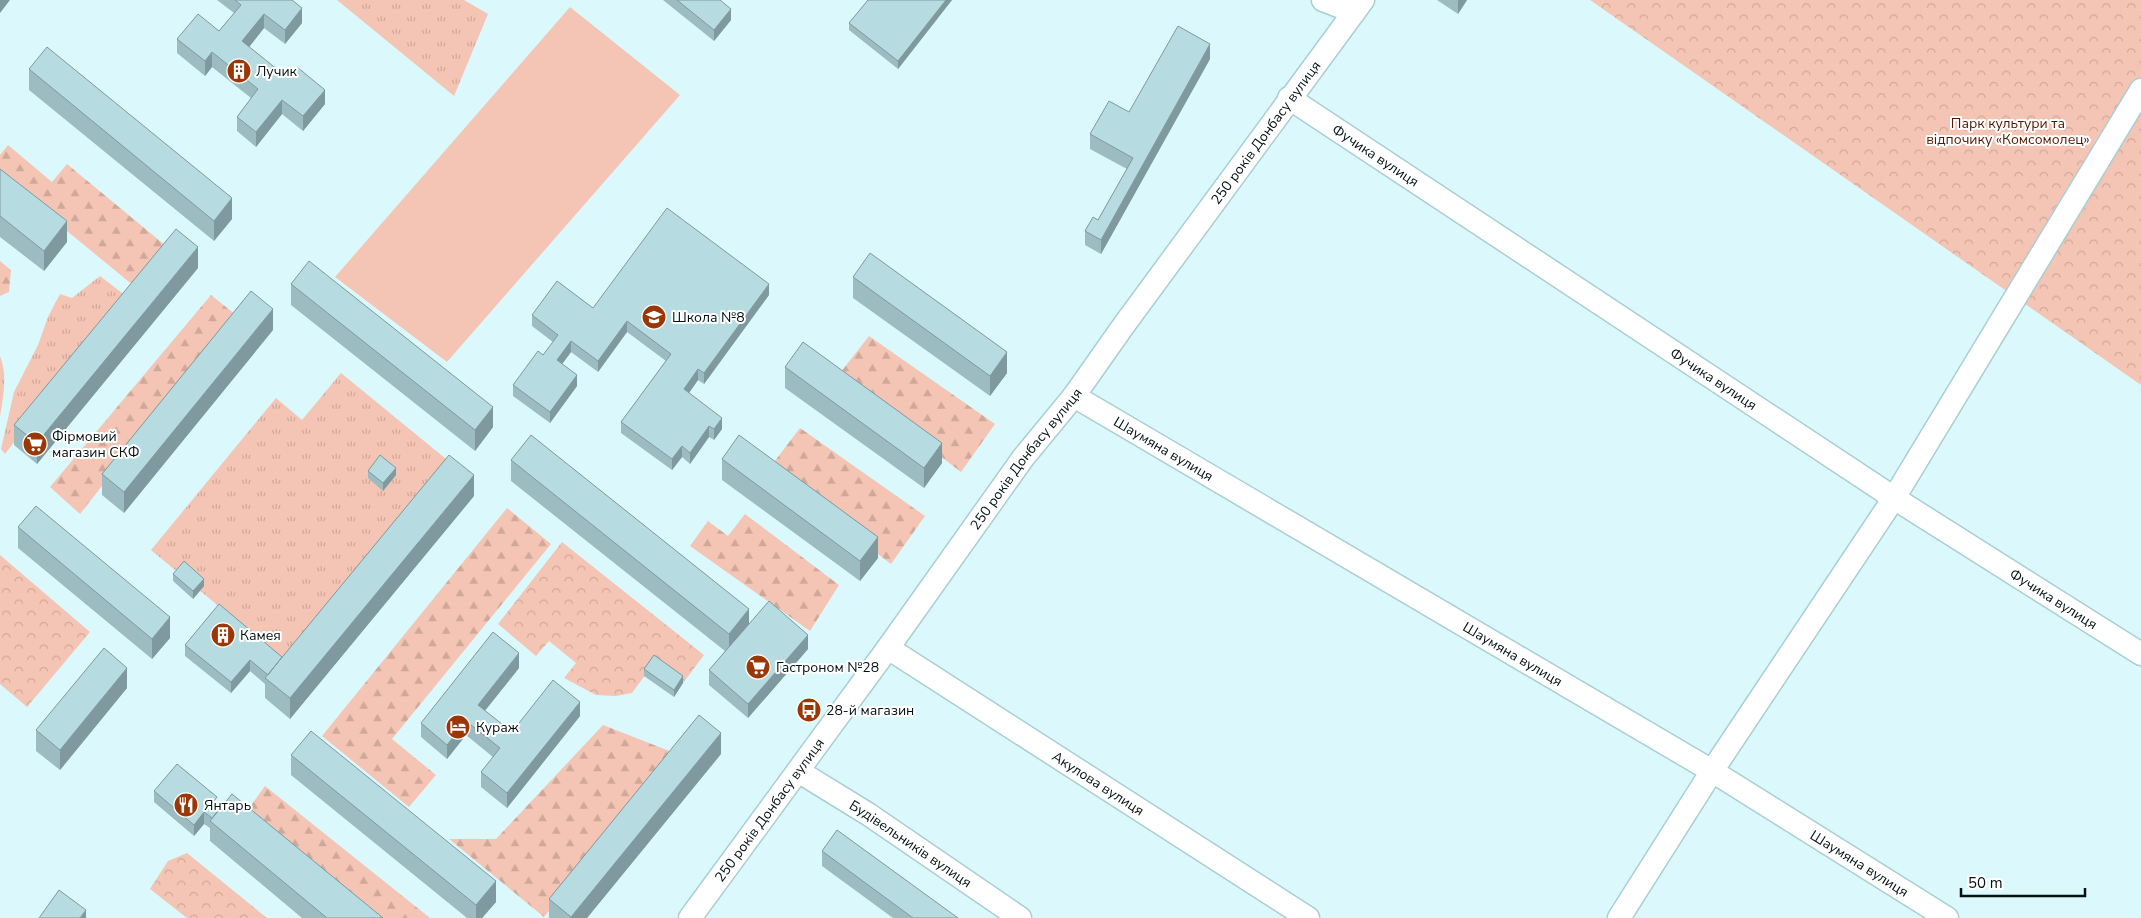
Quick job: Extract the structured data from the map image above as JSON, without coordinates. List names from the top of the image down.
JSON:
{
  "streets": {
    "street": [
      "250 років Донбасу вулиця",
      "Фучика вулиця",
      "Шаумяна вулиця",
      "Акулова вулиця",
      "Будівельників вулиця"
    ]
  },
  "crossings": [
    ["250 років Донбасу вулиця", "Фучика вулиця"],
    ["250 років Донбасу вулиця", "Шаумяна вулиця"],
    ["250 років Донбасу вулиця", "Акулова вулиця"],
    ["250 років Донбасу вулиця", "Будівельників вулиця"]
  ],
  "parks": ["Парк культури та відпочику «Комсомолец»"],
  "places": {
    "building": ["Лучик", "Камея"],
    "school or university": ["Школа №8"],
    "supermarket": ["Фірмовий магазин СКФ", "Гастроном №28"],
    "bus stop": ["28-й магазин"],
    "hotel": ["Кураж"],
    "restaurant": ["Янтарь"]
  },
  "scale_bar": "50 m"
}
